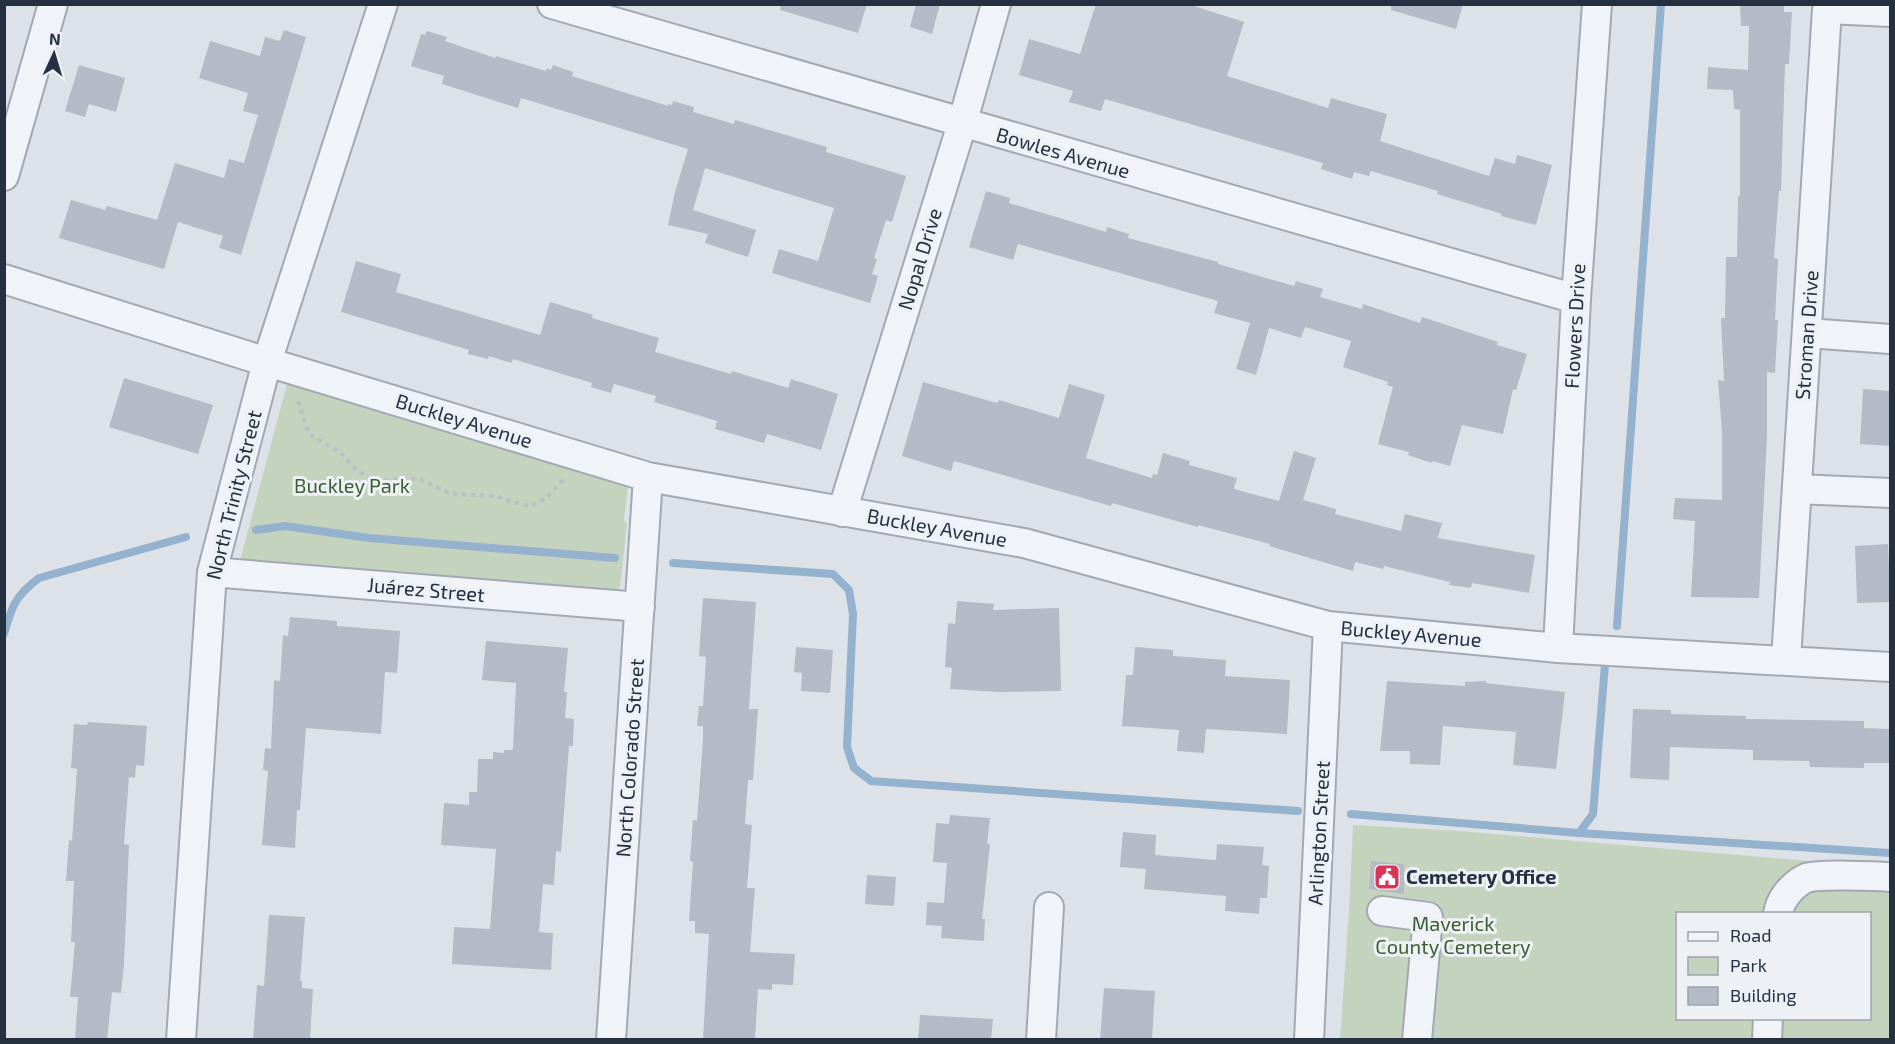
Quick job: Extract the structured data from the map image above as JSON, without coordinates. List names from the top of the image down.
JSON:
{
  "streets": {
    "street": [
      "Bowles Avenue",
      "Nopal Drive",
      "Flowers Drive",
      "Stroman Drive",
      "Buckley Avenue",
      "North Trinity Street",
      "Juárez Street",
      "North Colorado Street",
      "Arlington Street"
    ]
  },
  "crossings": [
    ["Bowles Avenue", "Nopal Drive"],
    ["Bowles Avenue", "Flowers Drive"],
    ["Nopal Drive", "Buckley Avenue"],
    ["Flowers Drive", "Buckley Avenue"],
    ["Stroman Drive", "Buckley Avenue"],
    ["Buckley Avenue", "North Trinity Street"],
    ["Buckley Avenue", "North Colorado Street"],
    ["Buckley Avenue", "Arlington Street"],
    ["North Trinity Street", "Juárez Street"],
    ["Juárez Street", "North Colorado Street"]
  ],
  "parks": ["Buckley Park", "Maverick County Cemetery"],
  "places": {
    "public building": ["Cemetery Office"]
  },
  "legend": ["Road", "Park", "Building"],
  "north": "top"
}
